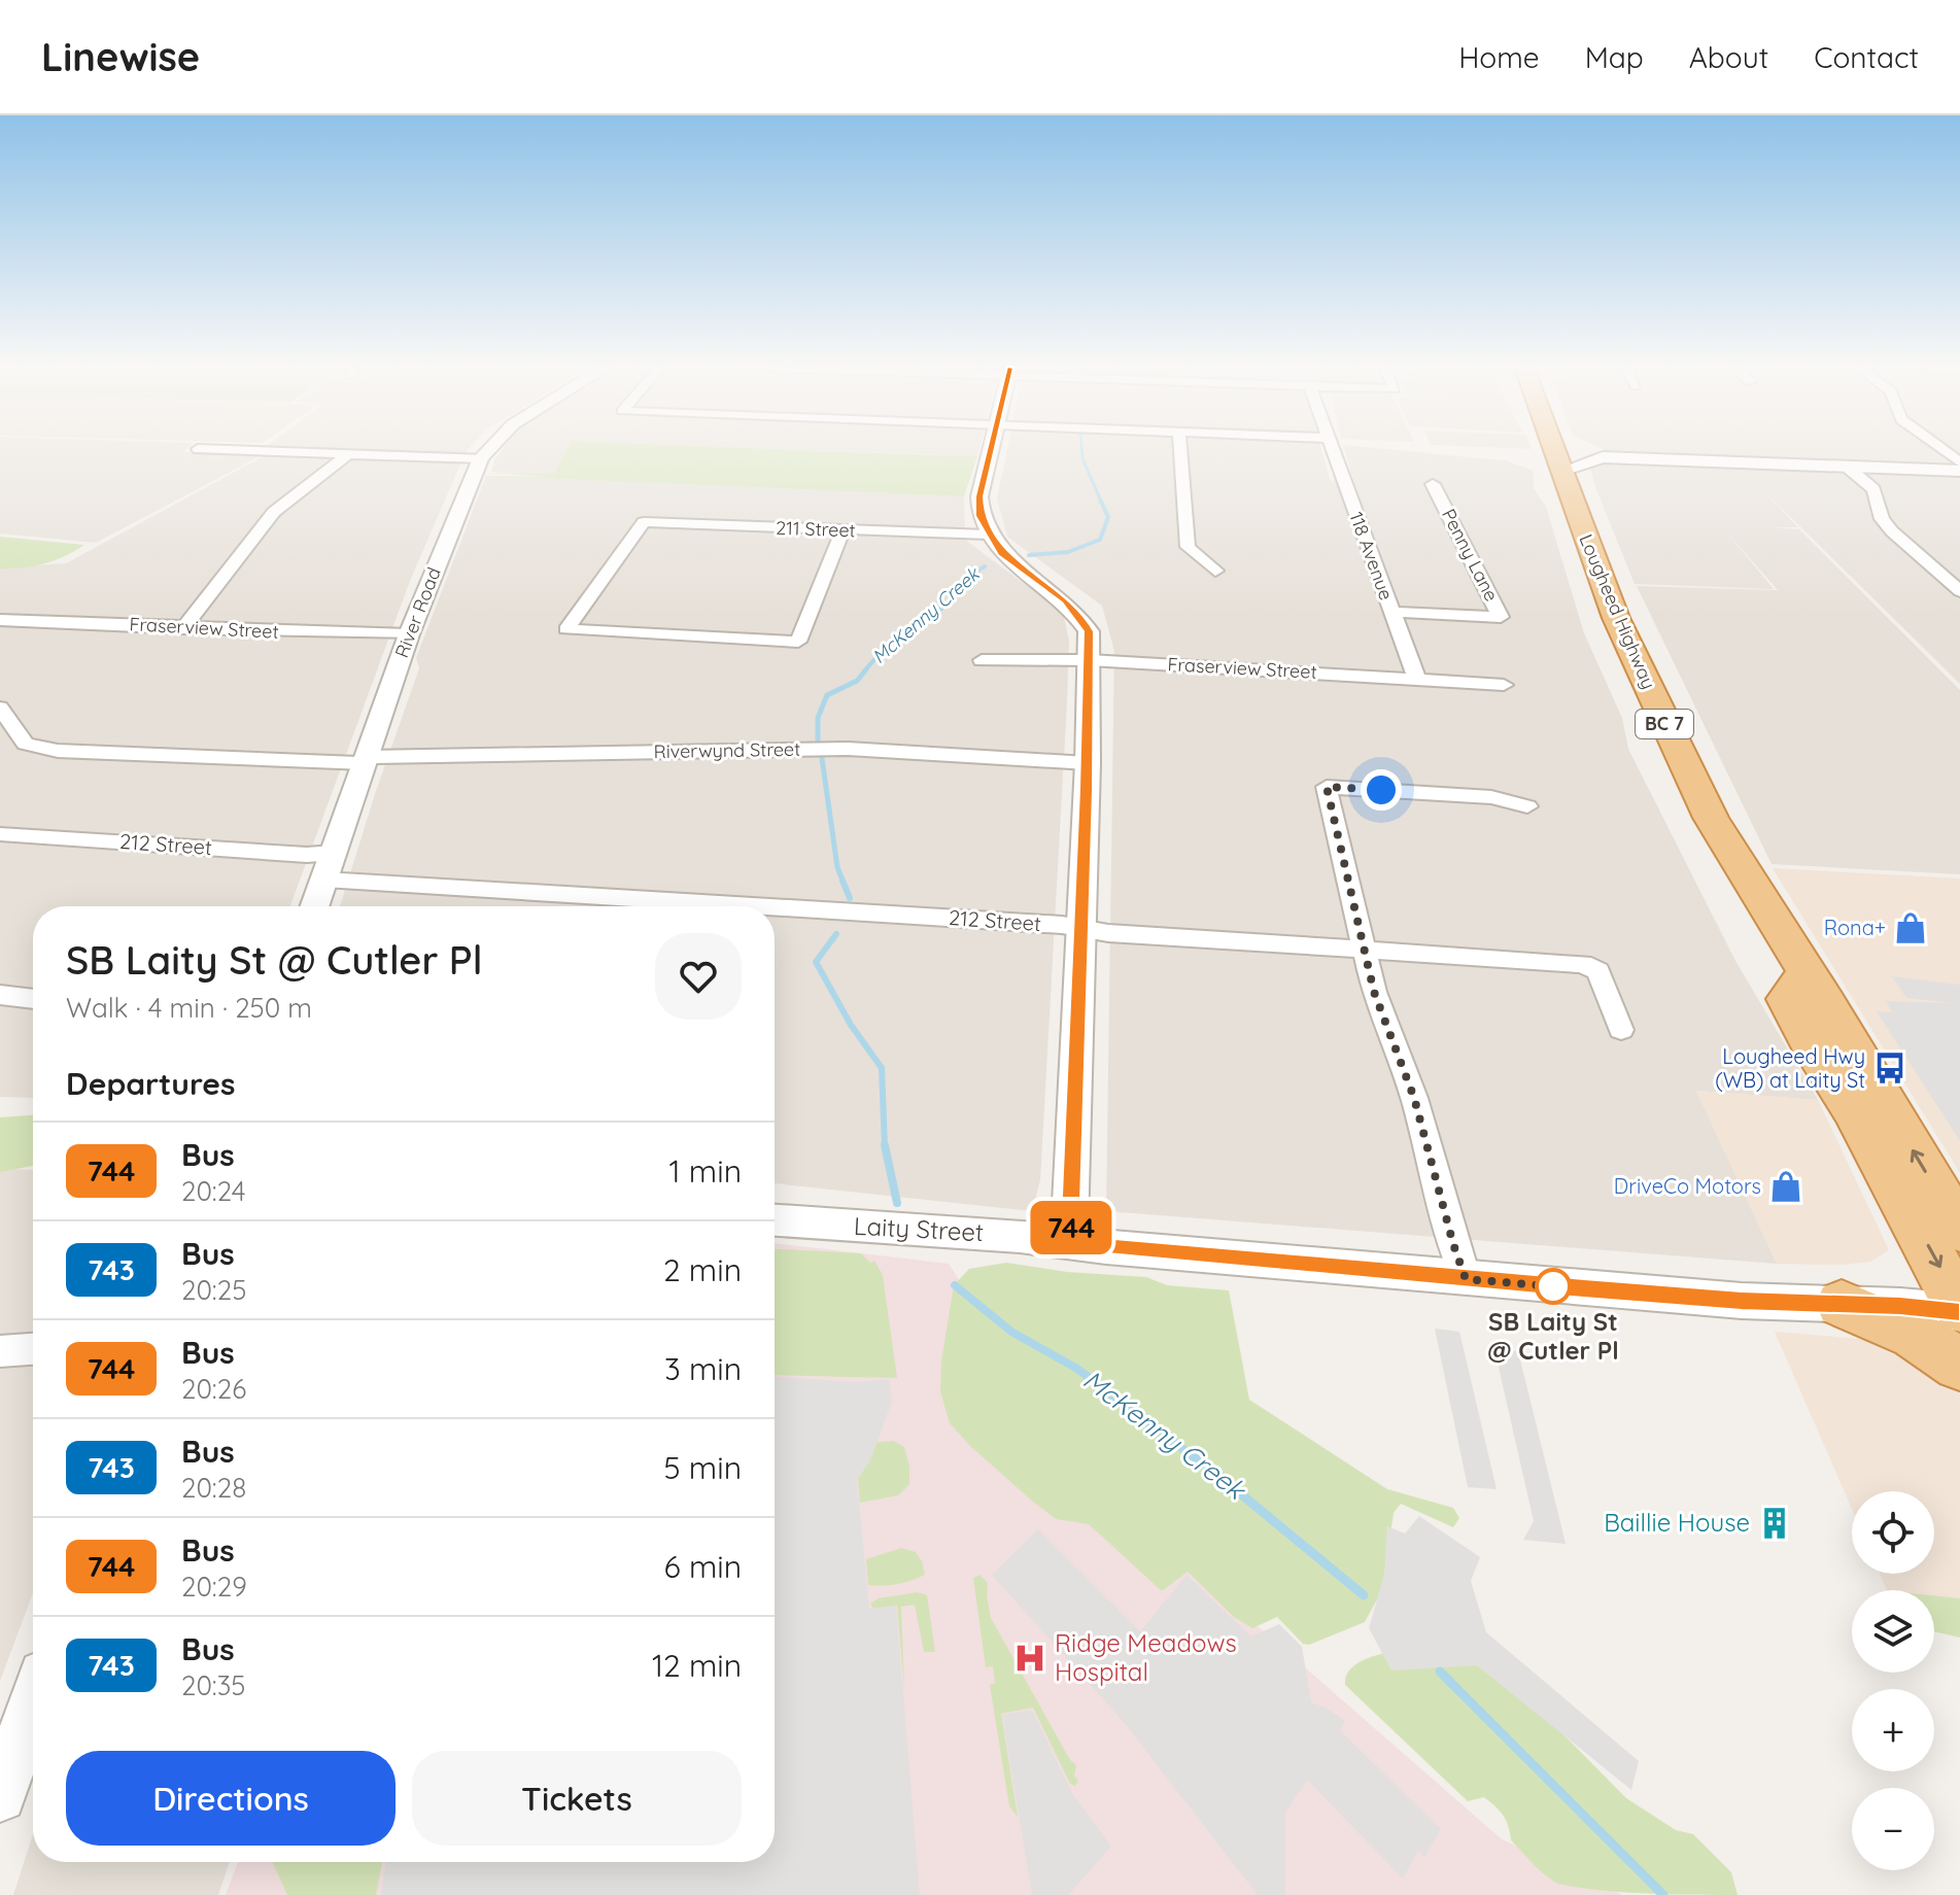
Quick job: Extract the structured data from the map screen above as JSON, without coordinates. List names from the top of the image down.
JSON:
{
  "streets": {
    "highway": ["Lougheed Highway", "BC 7"],
    "street": [
      "211 Street",
      "Penny Lane",
      "118 Avenue",
      "River Road",
      "Fraserview Street",
      "Riverwynd Street",
      "212 Street",
      "Laity Street"
    ]
  },
  "crossings": [
    ["Penny Lane", "118 Avenue"],
    ["118 Avenue", "Fraserview Street"],
    ["River Road", "Fraserview Street"],
    ["River Road", "Riverwynd Street"],
    ["River Road", "212 Street"]
  ],
  "water": ["McKenny Creek"],
  "places": {
    "shop": ["Rona+", "DriveCo Motors"],
    "bus stop": ["Lougheed Hwy (WB) at Laity St"],
    "other": ["SB Laity St @ Cutler Pl"],
    "building": ["Baillie House"],
    "hospital": ["Ridge Meadows Hospital"]
  },
  "lines": ["bus line 744"],
  "page": {
    "header": "Linewise",
    "nav": [
      "Home",
      "Map",
      "About",
      "Contact"
    ],
    "on_map": "744",
    "heading": [
      ["SB Laity St @ Cutler Pl", "Walk · 4 min · 250 m"],
      "Departures"
    ],
    "list": [
      {
        "mark": "744",
        "name": "Bus",
        "note": "20:24",
        "value": "1 min"
      },
      {
        "mark": "743",
        "name": "Bus",
        "note": "20:25",
        "value": "2 min"
      },
      {
        "mark": "744",
        "name": "Bus",
        "note": "20:26",
        "value": "3 min"
      },
      {
        "mark": "743",
        "name": "Bus",
        "note": "20:28",
        "value": "5 min"
      },
      {
        "mark": "744",
        "name": "Bus",
        "note": "20:29",
        "value": "6 min"
      },
      {
        "mark": "743",
        "name": "Bus",
        "note": "20:35",
        "value": "12 min"
      }
    ],
    "map_buttons": ["+", "−"],
    "buttons": ["Directions", "Tickets"]
  }
}
